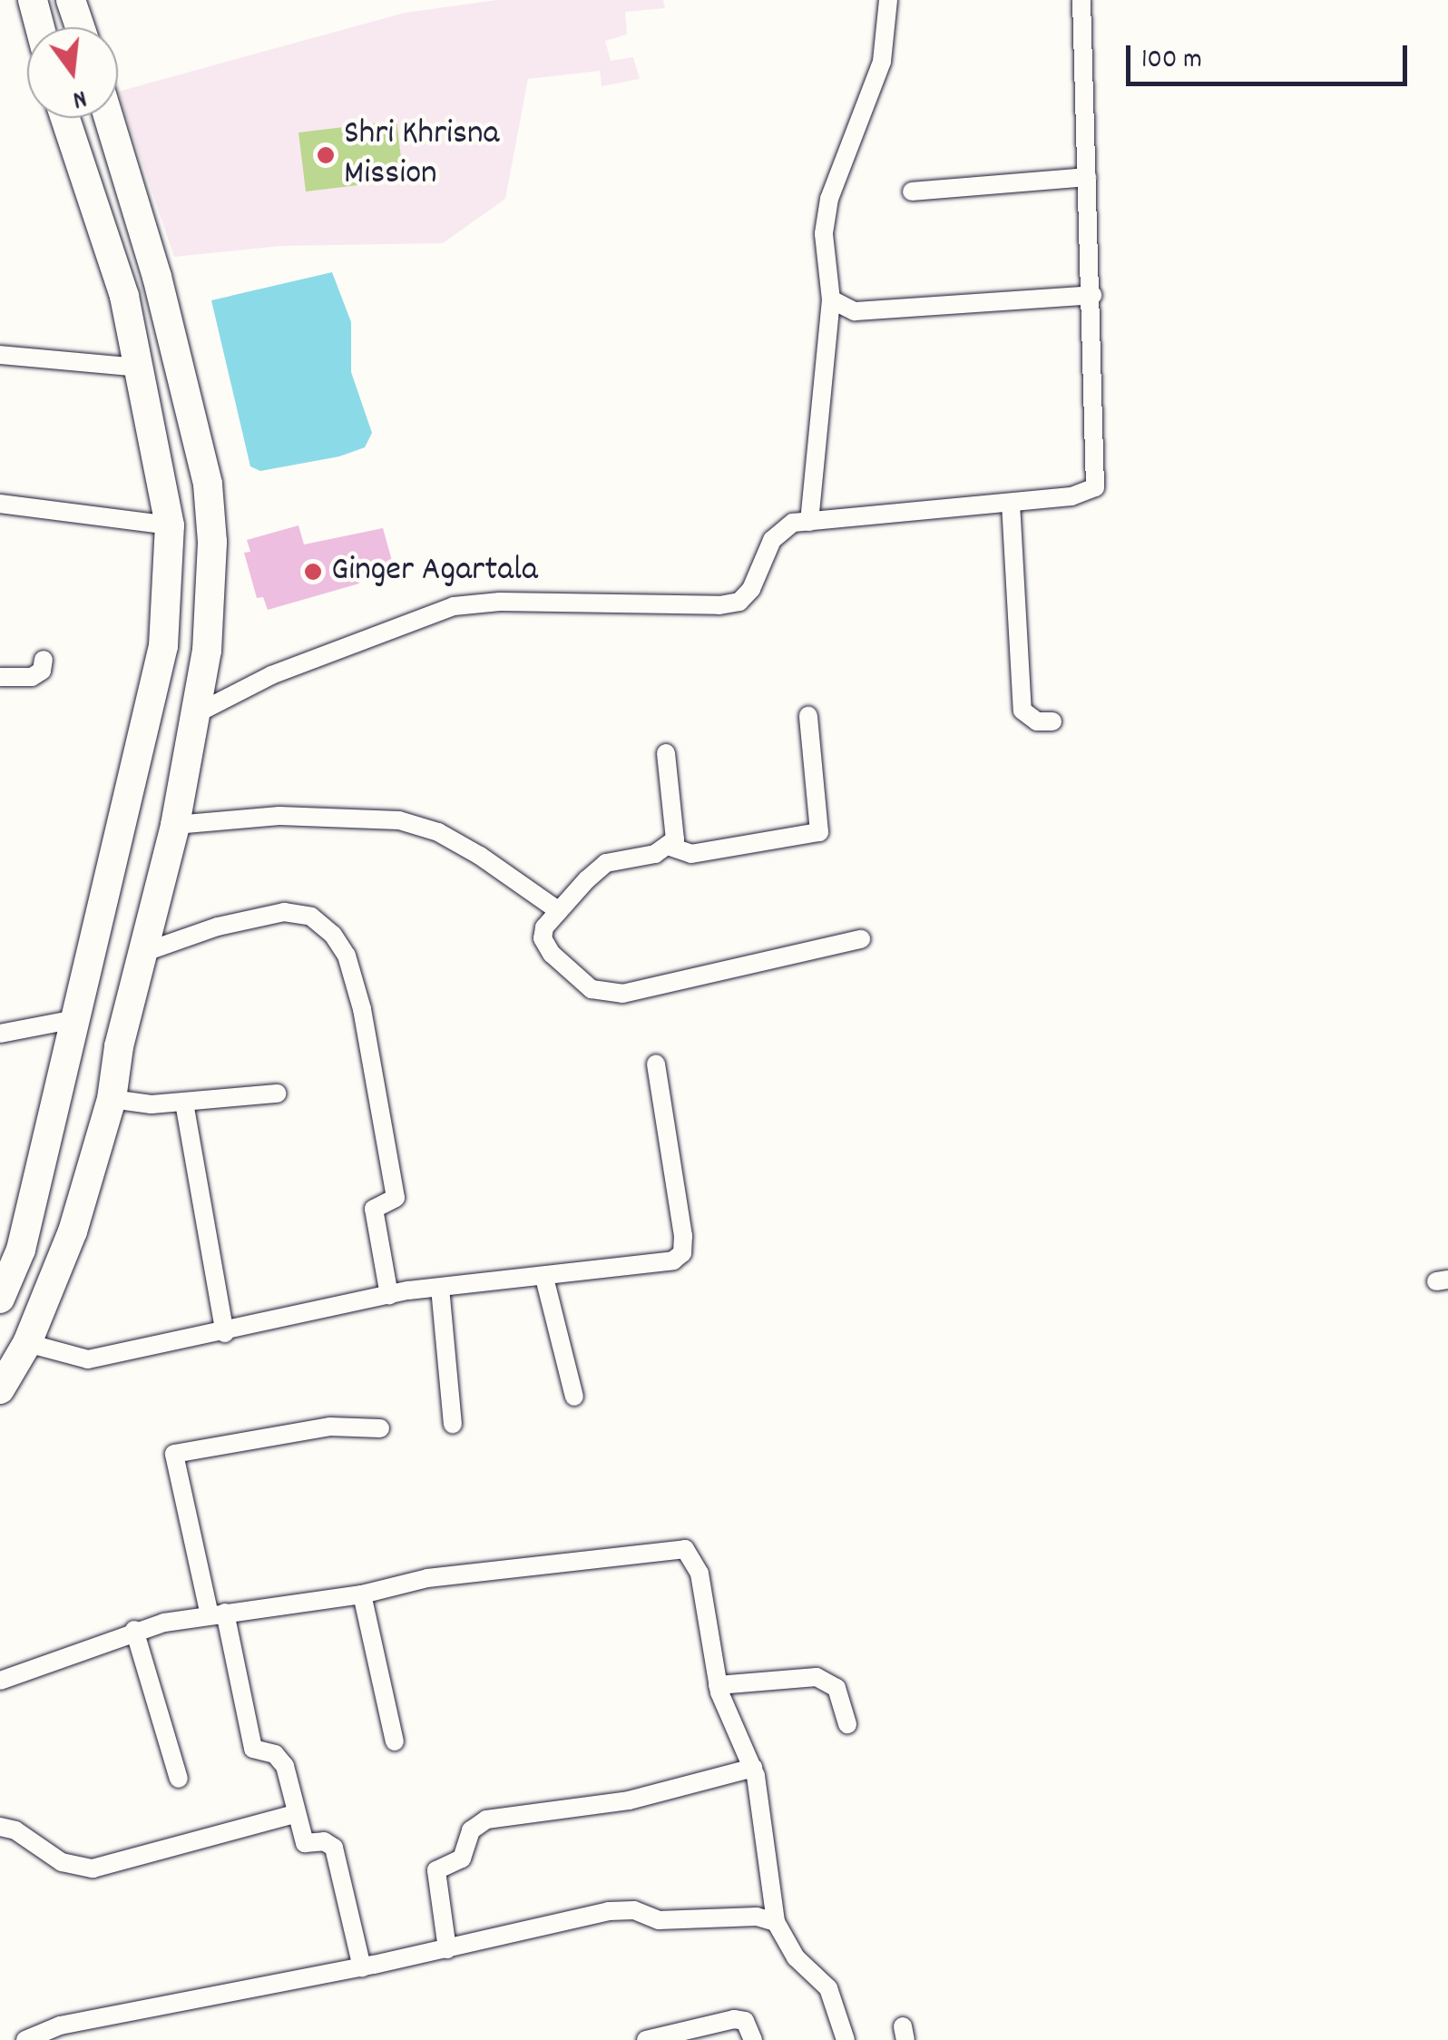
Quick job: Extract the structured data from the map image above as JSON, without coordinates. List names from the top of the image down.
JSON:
{
  "places": ["Shri Khrisna Mission", "Ginger Agartala"],
  "scale_bar": "100 m",
  "north": "bottom"
}
